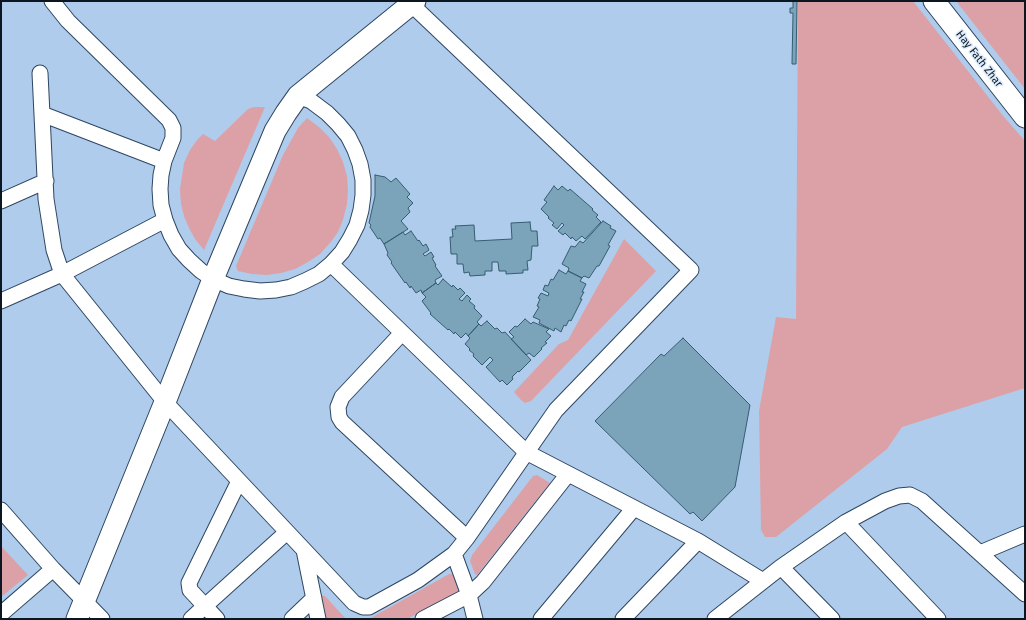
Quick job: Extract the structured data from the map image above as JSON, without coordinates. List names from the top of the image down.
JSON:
{
  "streets": {
    "street": ["Hay Fath Zhar"]
  }
}
